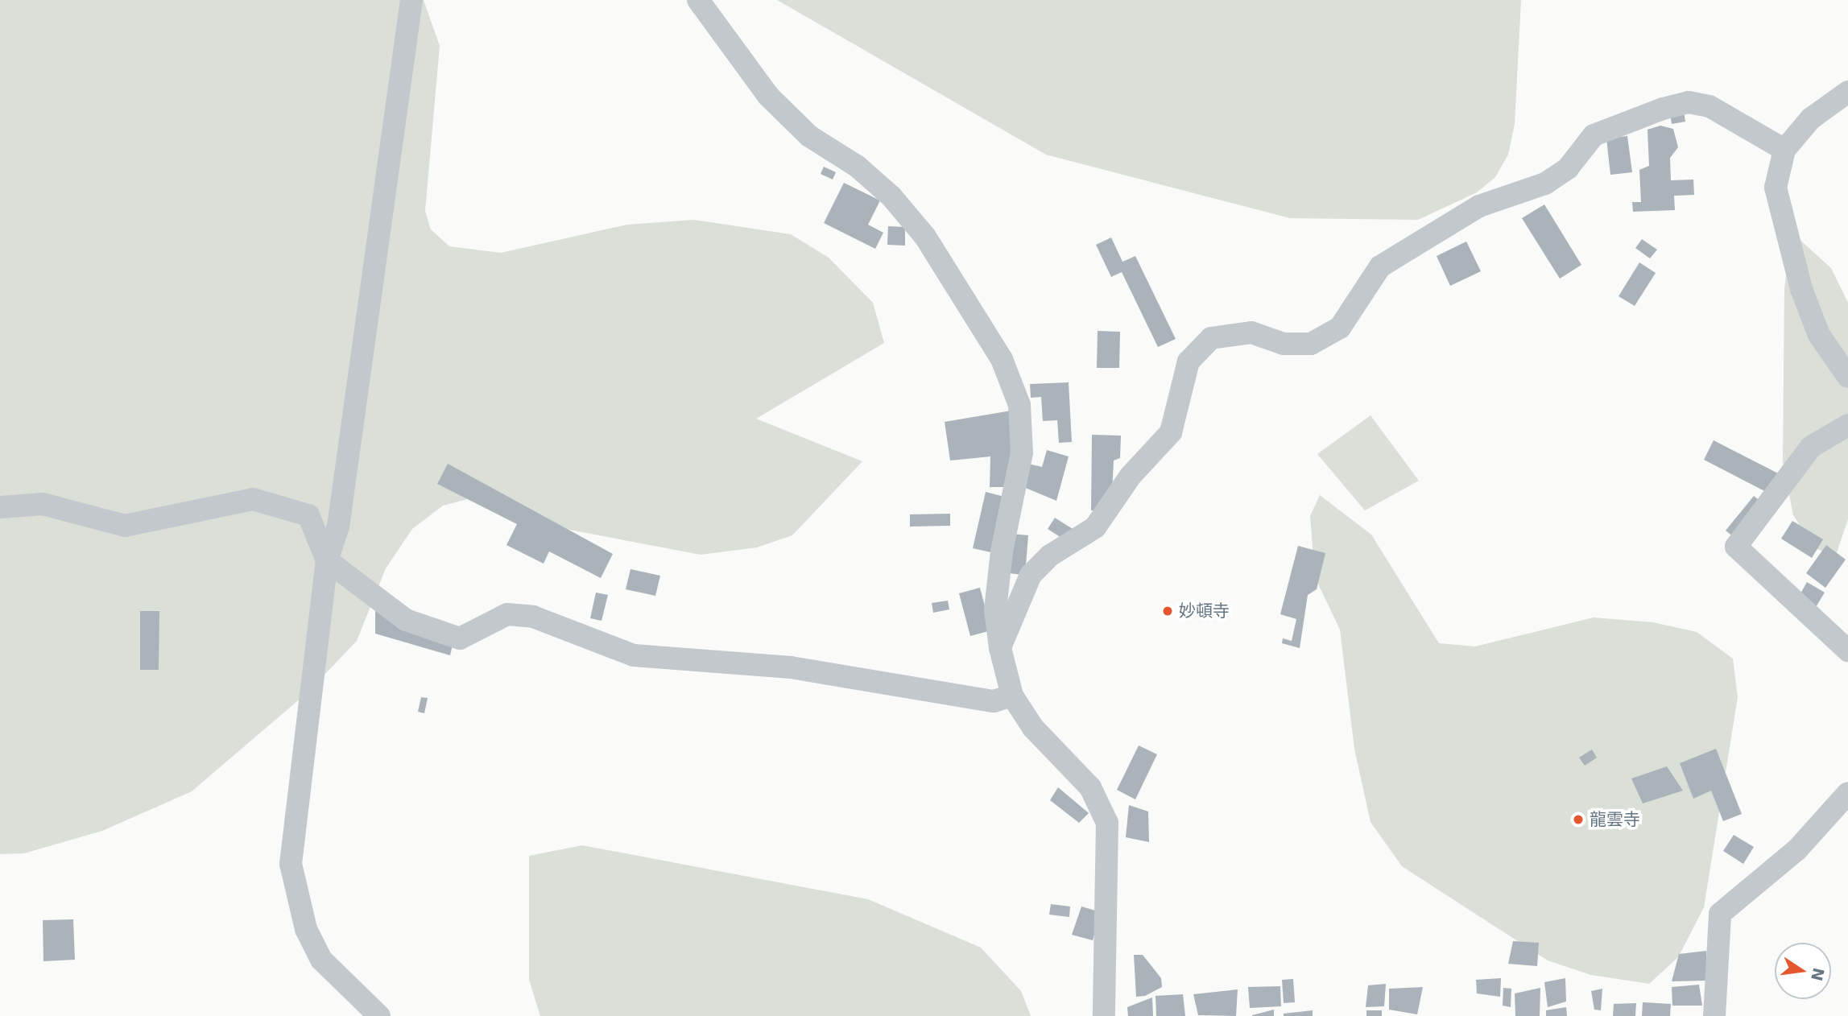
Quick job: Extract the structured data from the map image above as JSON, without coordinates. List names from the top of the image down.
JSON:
{
  "places": ["妙頓寺", "龍雲寺"],
  "north": "right"
}
